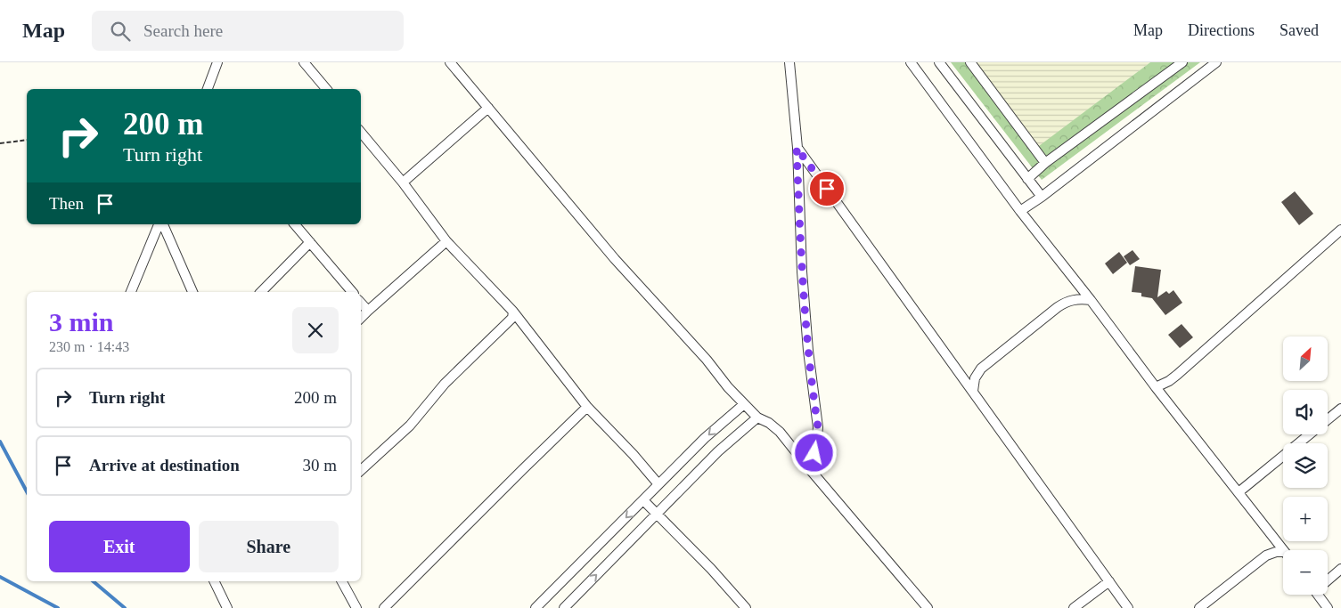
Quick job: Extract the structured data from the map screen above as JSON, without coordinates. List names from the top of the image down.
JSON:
{
  "north": "top right",
  "page": {
    "header": "Map",
    "search": "Search here",
    "nav": ["Map", "Directions", "Saved"],
    "turn": ["200 m", "Turn right"],
    "then": "Then",
    "heading": ["3 min", "230 m · 14:43"],
    "map_buttons": ["+", "−"],
    "list": [
      {
        "name": "Turn right",
        "value": "200 m"
      },
      {
        "name": "Arrive at destination",
        "value": "30 m"
      }
    ],
    "buttons": ["Exit", "Share"]
  }
}
